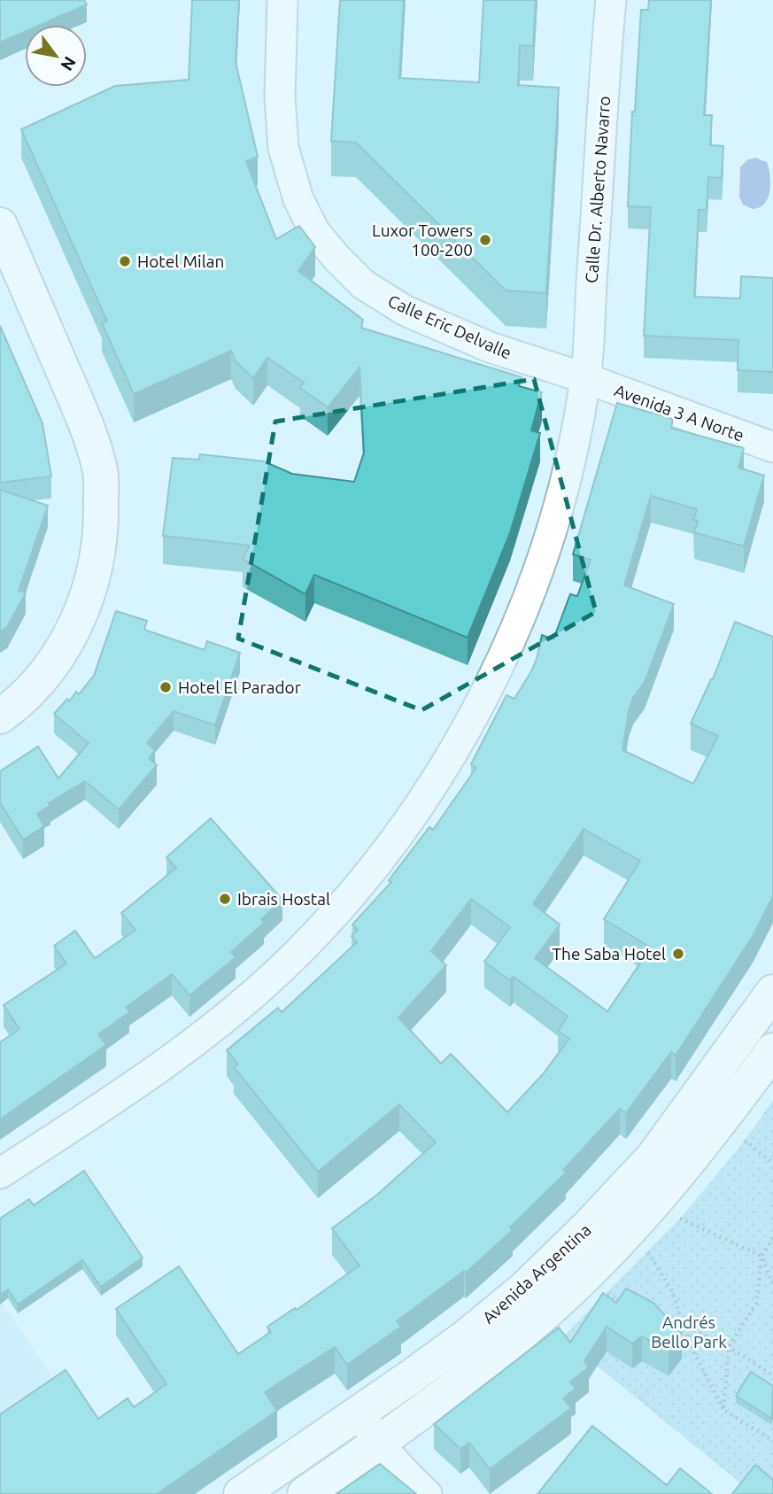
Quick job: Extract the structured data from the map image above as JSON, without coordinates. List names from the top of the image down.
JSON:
{
  "streets": {
    "street": [
      "Calle Dr. Alberto Navarro",
      "Calle Eric Delvalle",
      "Avenida 3 A Norte",
      "Avenida Argentina"
    ]
  },
  "crossings": [
    ["Calle Dr. Alberto Navarro", "Calle Eric Delvalle"],
    ["Calle Dr. Alberto Navarro", "Avenida 3 A Norte"],
    ["Calle Eric Delvalle", "Avenida 3 A Norte"]
  ],
  "parks": ["Andrés Bello Park"],
  "places": [
    "Luxor Towers 100-200",
    "Hotel Milan",
    "Hotel El Parador",
    "Ibrais Hostal",
    "The Saba Hotel"
  ],
  "north": "bottom right"
}
